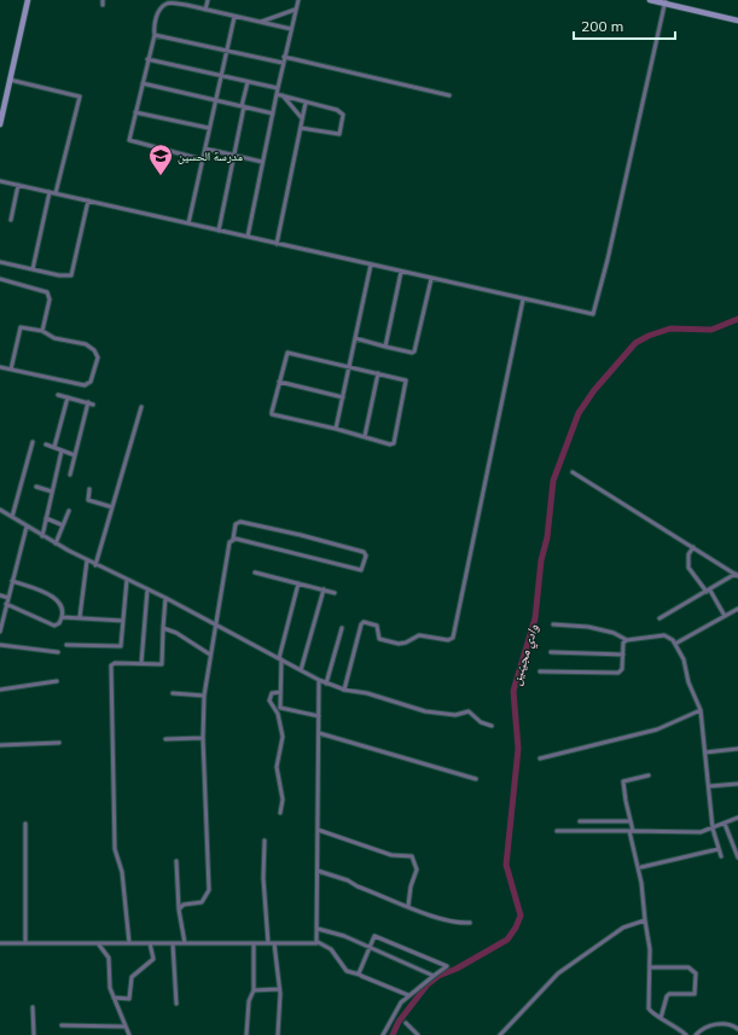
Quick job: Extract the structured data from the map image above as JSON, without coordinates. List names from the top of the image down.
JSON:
{
  "water": ["وادي مجينين"],
  "places": {
    "school or university": ["مدرسة الحسين"]
  },
  "scale_bar": "200 m"
}
